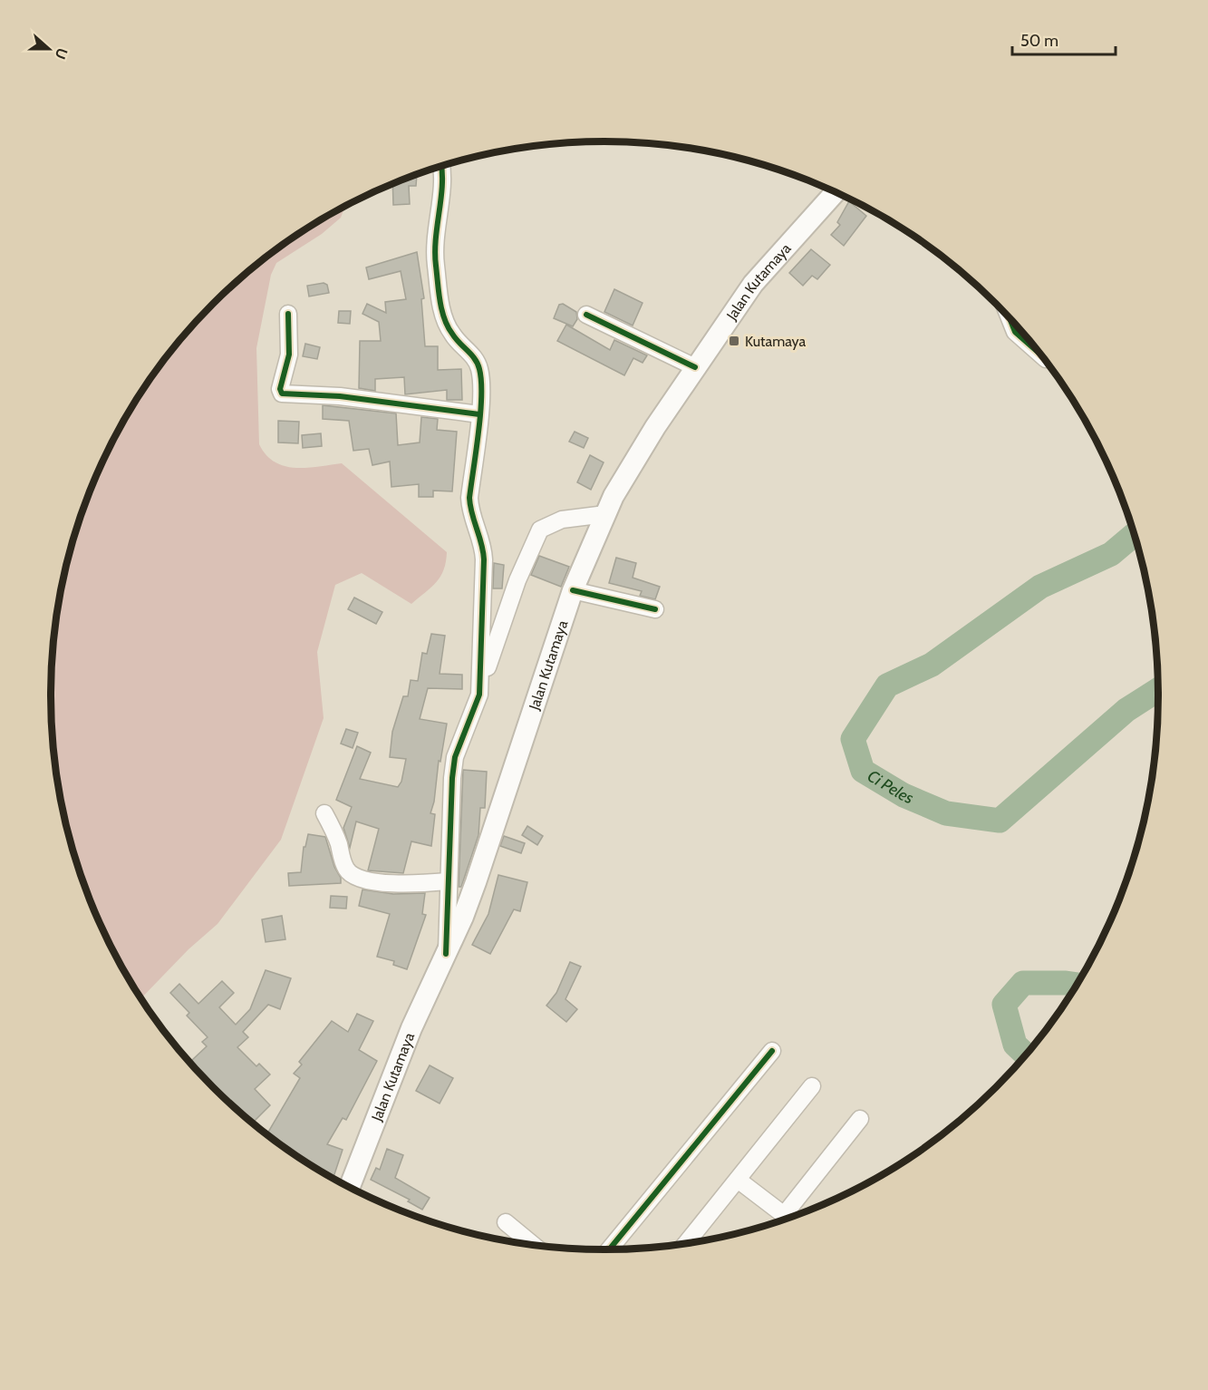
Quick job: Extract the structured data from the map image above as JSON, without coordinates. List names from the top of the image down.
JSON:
{
  "streets": {
    "main road": ["Jalan Kutamaya"]
  },
  "water": ["Ci Peles"],
  "places": {
    "transit": ["Kutamaya"]
  },
  "scale_bar": "50 m",
  "north": "right"
}
